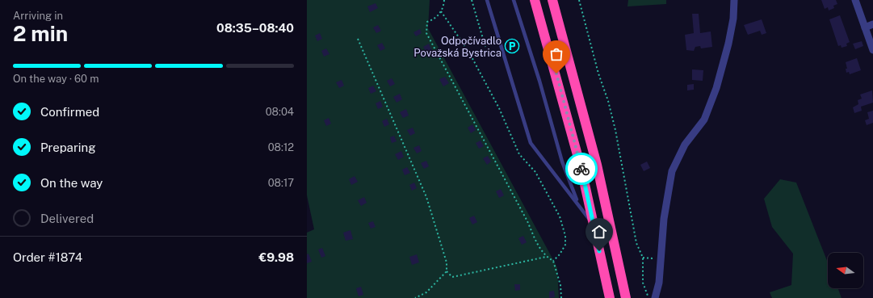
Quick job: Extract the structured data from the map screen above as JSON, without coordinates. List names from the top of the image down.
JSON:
{
  "places": {
    "parking": ["Odpočívadlo Považská Bystrica"]
  },
  "north": "left",
  "page": {
    "heading": ["2 min", "Arriving in", "08:35–08:40"],
    "panel": ["Order #1874", "€9.98"],
    "bar": "On the way · 60 m",
    "list": [
      ["Confirmed", "08:04"],
      ["Preparing", "08:12"],
      ["On the way", "08:17"],
      "Delivered"
    ]
  }
}
